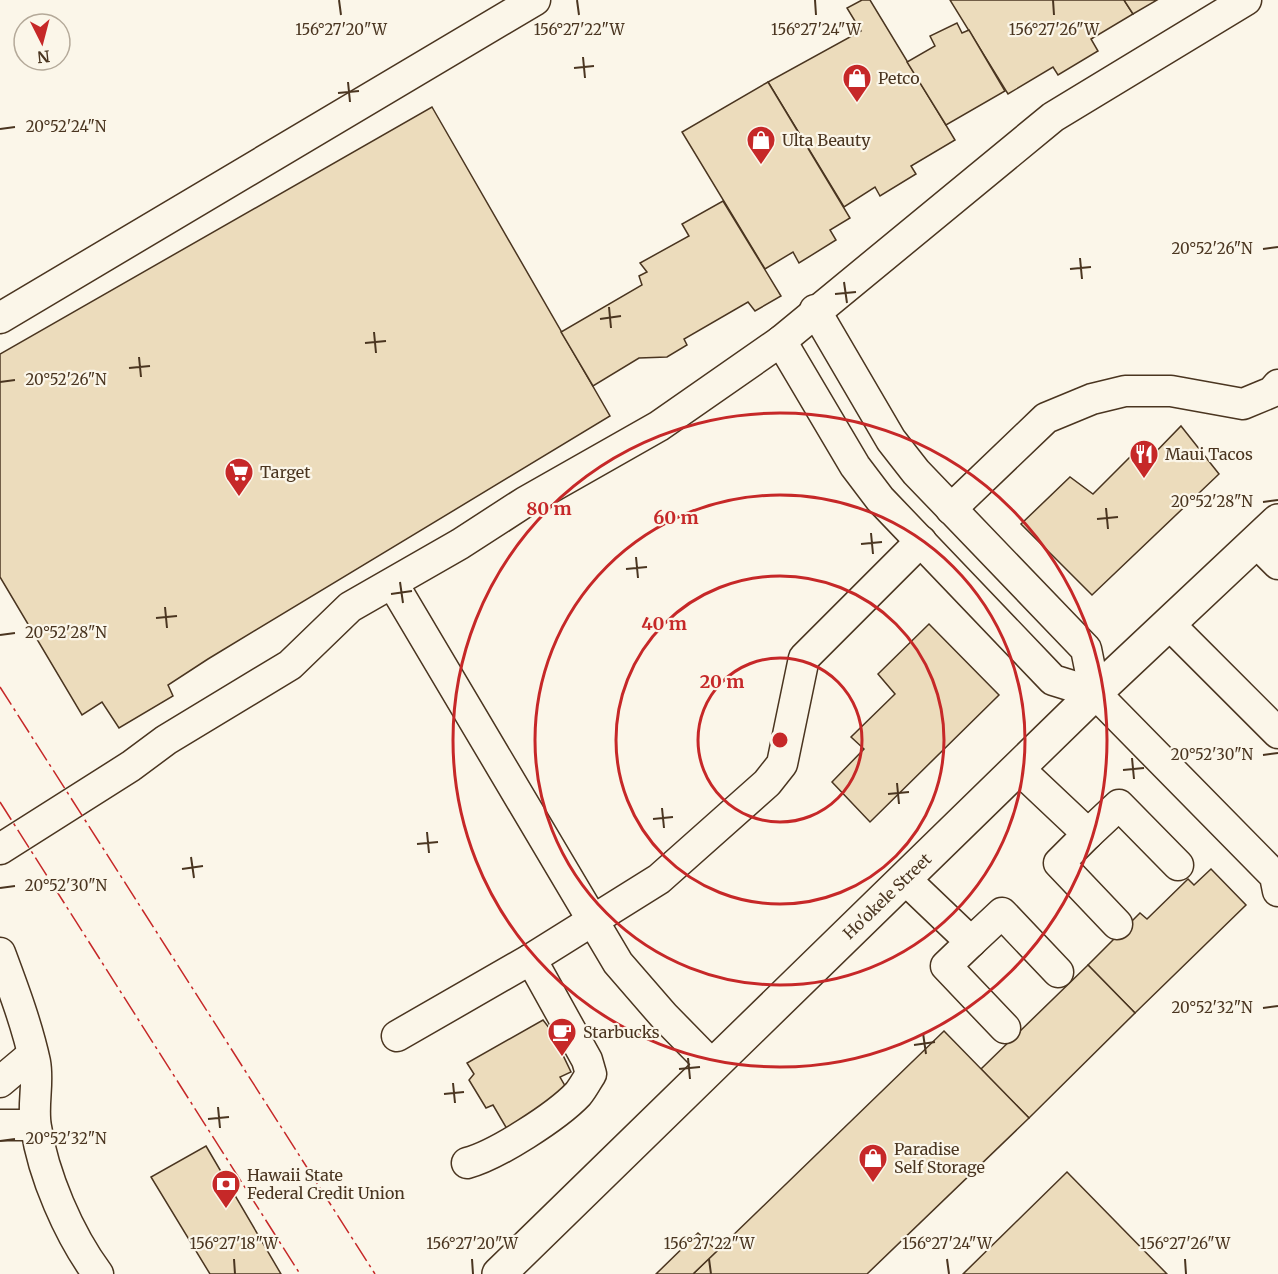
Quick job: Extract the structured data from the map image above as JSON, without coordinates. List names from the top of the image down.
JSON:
{
  "streets": {
    "main road": ["Ho'okele Street"]
  },
  "places": {
    "shop": ["Petco", "Ulta Beauty", "Paradise Self Storage"],
    "restaurant": ["Maui Tacos"],
    "supermarket": ["Target"],
    "cafe": ["Starbucks"],
    "bank": ["Hawaii State Federal Credit Union"]
  },
  "north": "bottom",
  "coordinates": [
    "156°27'20\"W",
    "156°27'22\"W",
    "156°27'24\"W",
    "156°27'26\"W",
    "20°52'24\"N",
    "20°52'26\"N",
    "20°52'28\"N",
    "20°52'30\"N",
    "20°52'32\"N",
    "156°27'18\"W"
  ],
  "rings": [
    "80 m",
    "60 m",
    "40 m",
    "20 m"
  ]
}
